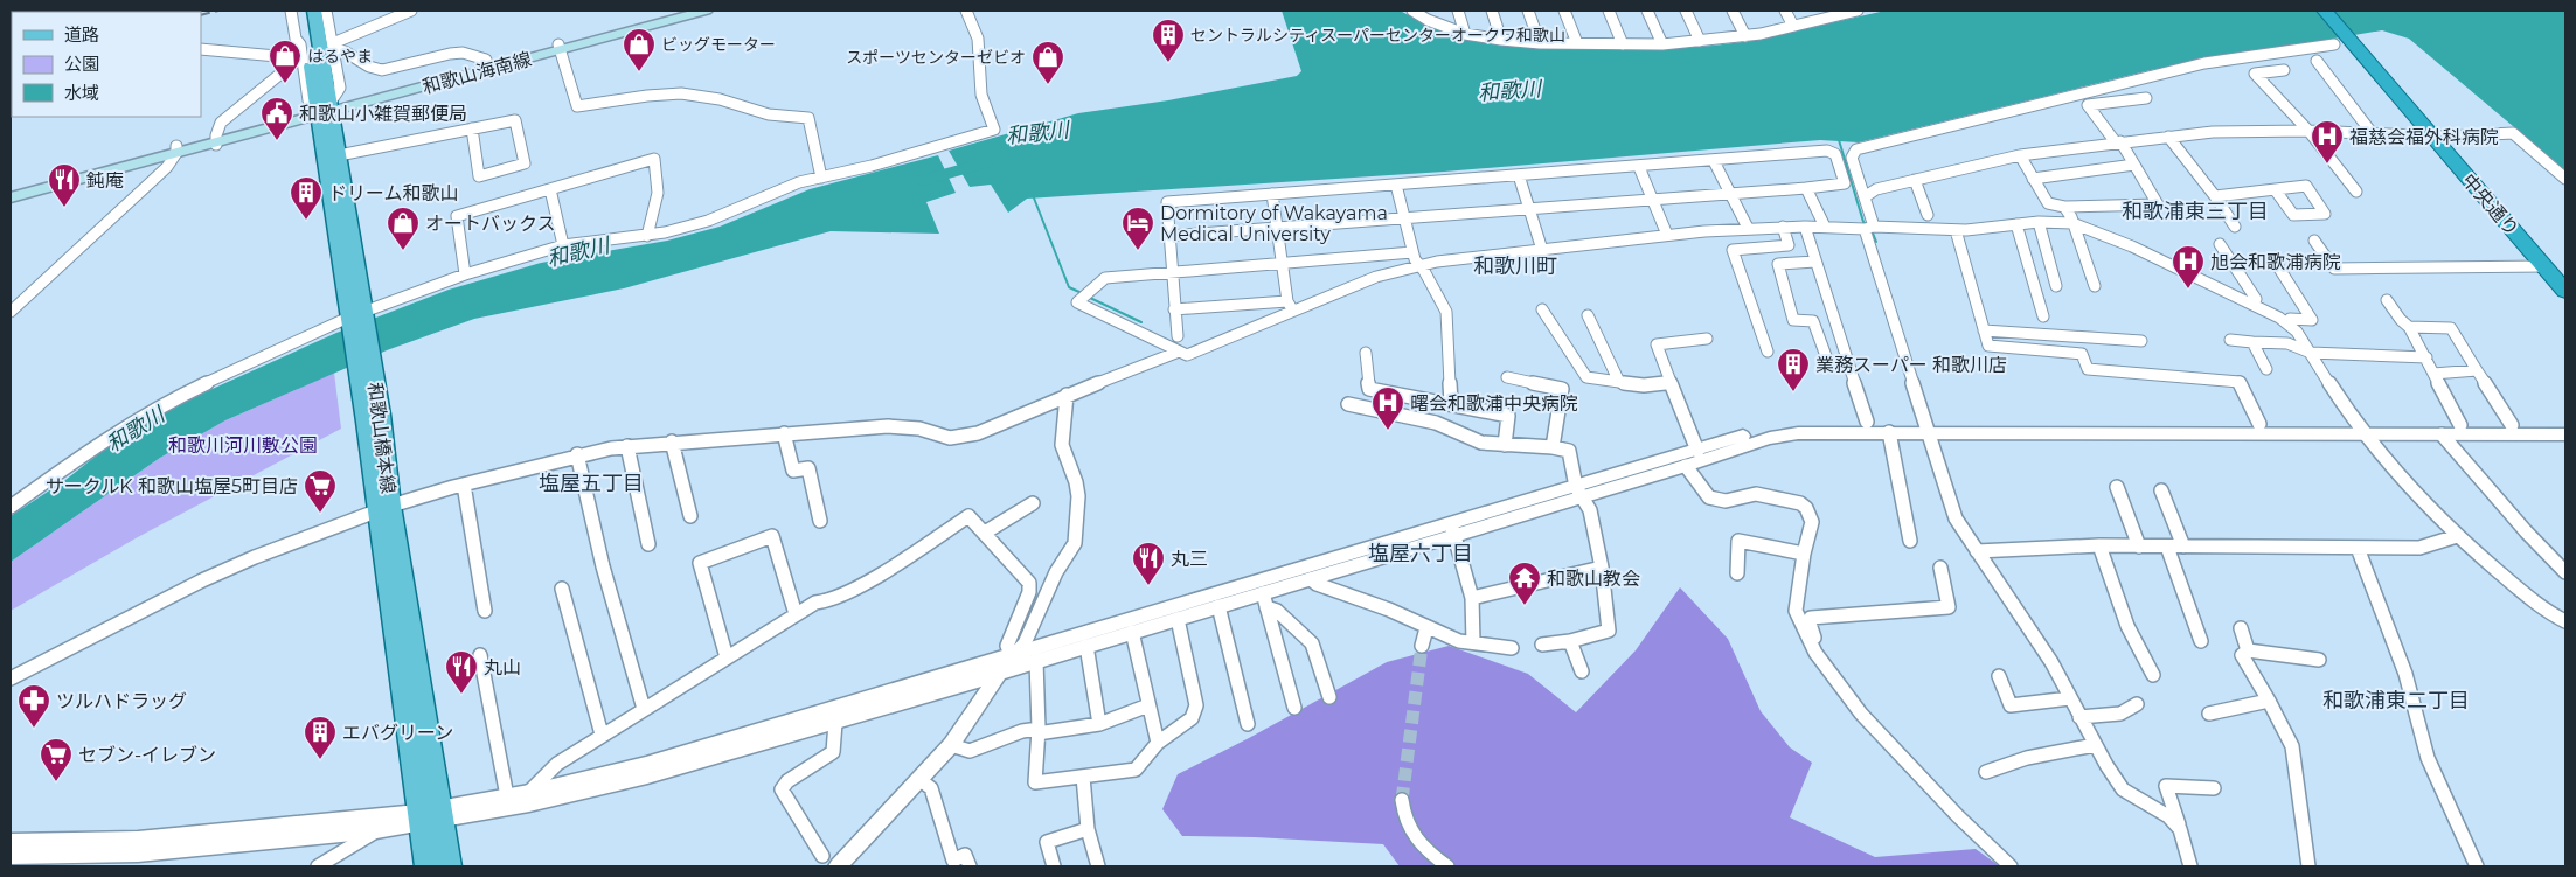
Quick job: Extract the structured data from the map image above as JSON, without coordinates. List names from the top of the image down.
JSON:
{
  "streets": {
    "highway": ["中央通り"],
    "main road": ["和歌山海南線", "和歌山橋本線"]
  },
  "crossings": [
    ["和歌山海南線", "和歌山橋本線"]
  ],
  "districts": [
    "和歌浦東三丁目",
    "和歌川町",
    "塩屋五丁目",
    "塩屋六丁目",
    "和歌浦東二丁目"
  ],
  "water": ["和歌川"],
  "parks": ["和歌川河川敷公園"],
  "places": {
    "building": [
      "セントラルシティスーパーセンターオークワ和歌山",
      "ドリーム和歌山",
      "業務スーパー 和歌川店",
      "エバグリーン"
    ],
    "shop": [
      "ビッグモーター",
      "はるやま",
      "スポーツセンターゼビオ",
      "オートバックス"
    ],
    "public building": ["和歌山小雑賀郵便局"],
    "hospital": ["福慈会福外科病院", "旭会和歌浦病院", "曙会和歌浦中央病院"],
    "restaurant": ["鈍庵", "丸三", "丸山"],
    "hotel": ["Dormitory of Wakayama Medical University"],
    "supermarket": ["サークルK 和歌山塩屋5町目店", "セブン-イレブン"],
    "temple": ["和歌山教会"],
    "pharmacy": ["ツルハドラッグ"]
  },
  "legend": ["道路", "公園", "水域"]
}
